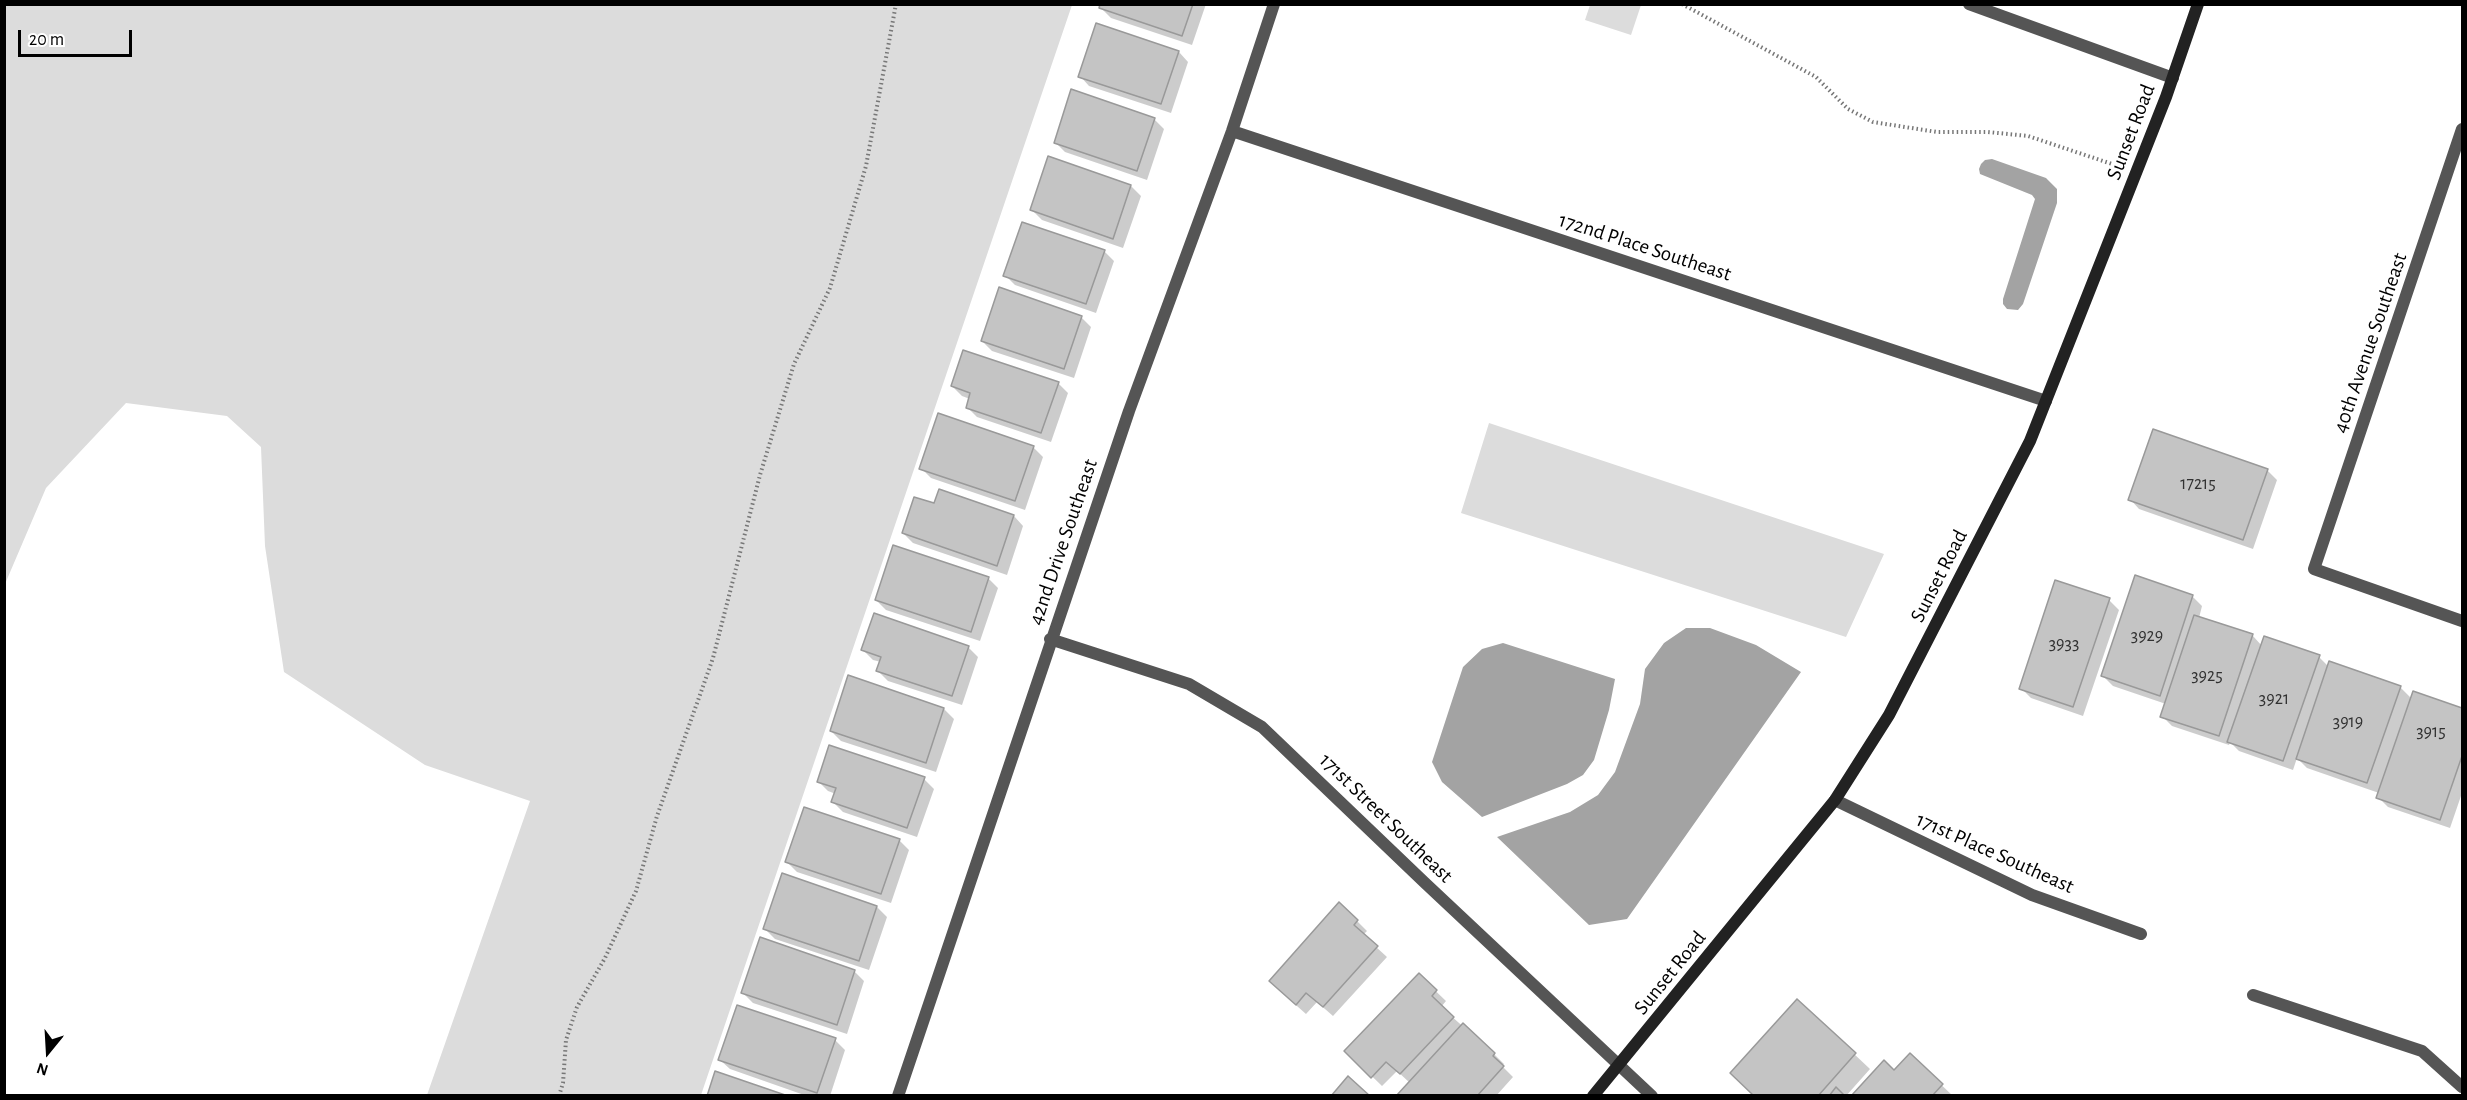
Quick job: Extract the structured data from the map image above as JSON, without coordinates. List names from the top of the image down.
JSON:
{
  "streets": {
    "street": [
      "Sunset Road",
      "172nd Place Southeast",
      "40th Avenue Southeast",
      "42nd Drive Southeast",
      "171st Street Southeast",
      "171st Place Southeast"
    ]
  },
  "crossings": [
    ["Sunset Road", "172nd Place Southeast"],
    ["Sunset Road", "171st Street Southeast"],
    ["Sunset Road", "171st Place Southeast"],
    ["172nd Place Southeast", "42nd Drive Southeast"],
    ["42nd Drive Southeast", "171st Street Southeast"]
  ],
  "house_numbers": [
    "17215",
    "3929",
    "3933",
    "3925",
    "3921",
    "3919",
    "3915"
  ],
  "scale_bar": "20 m",
  "north": "bottom"
}
